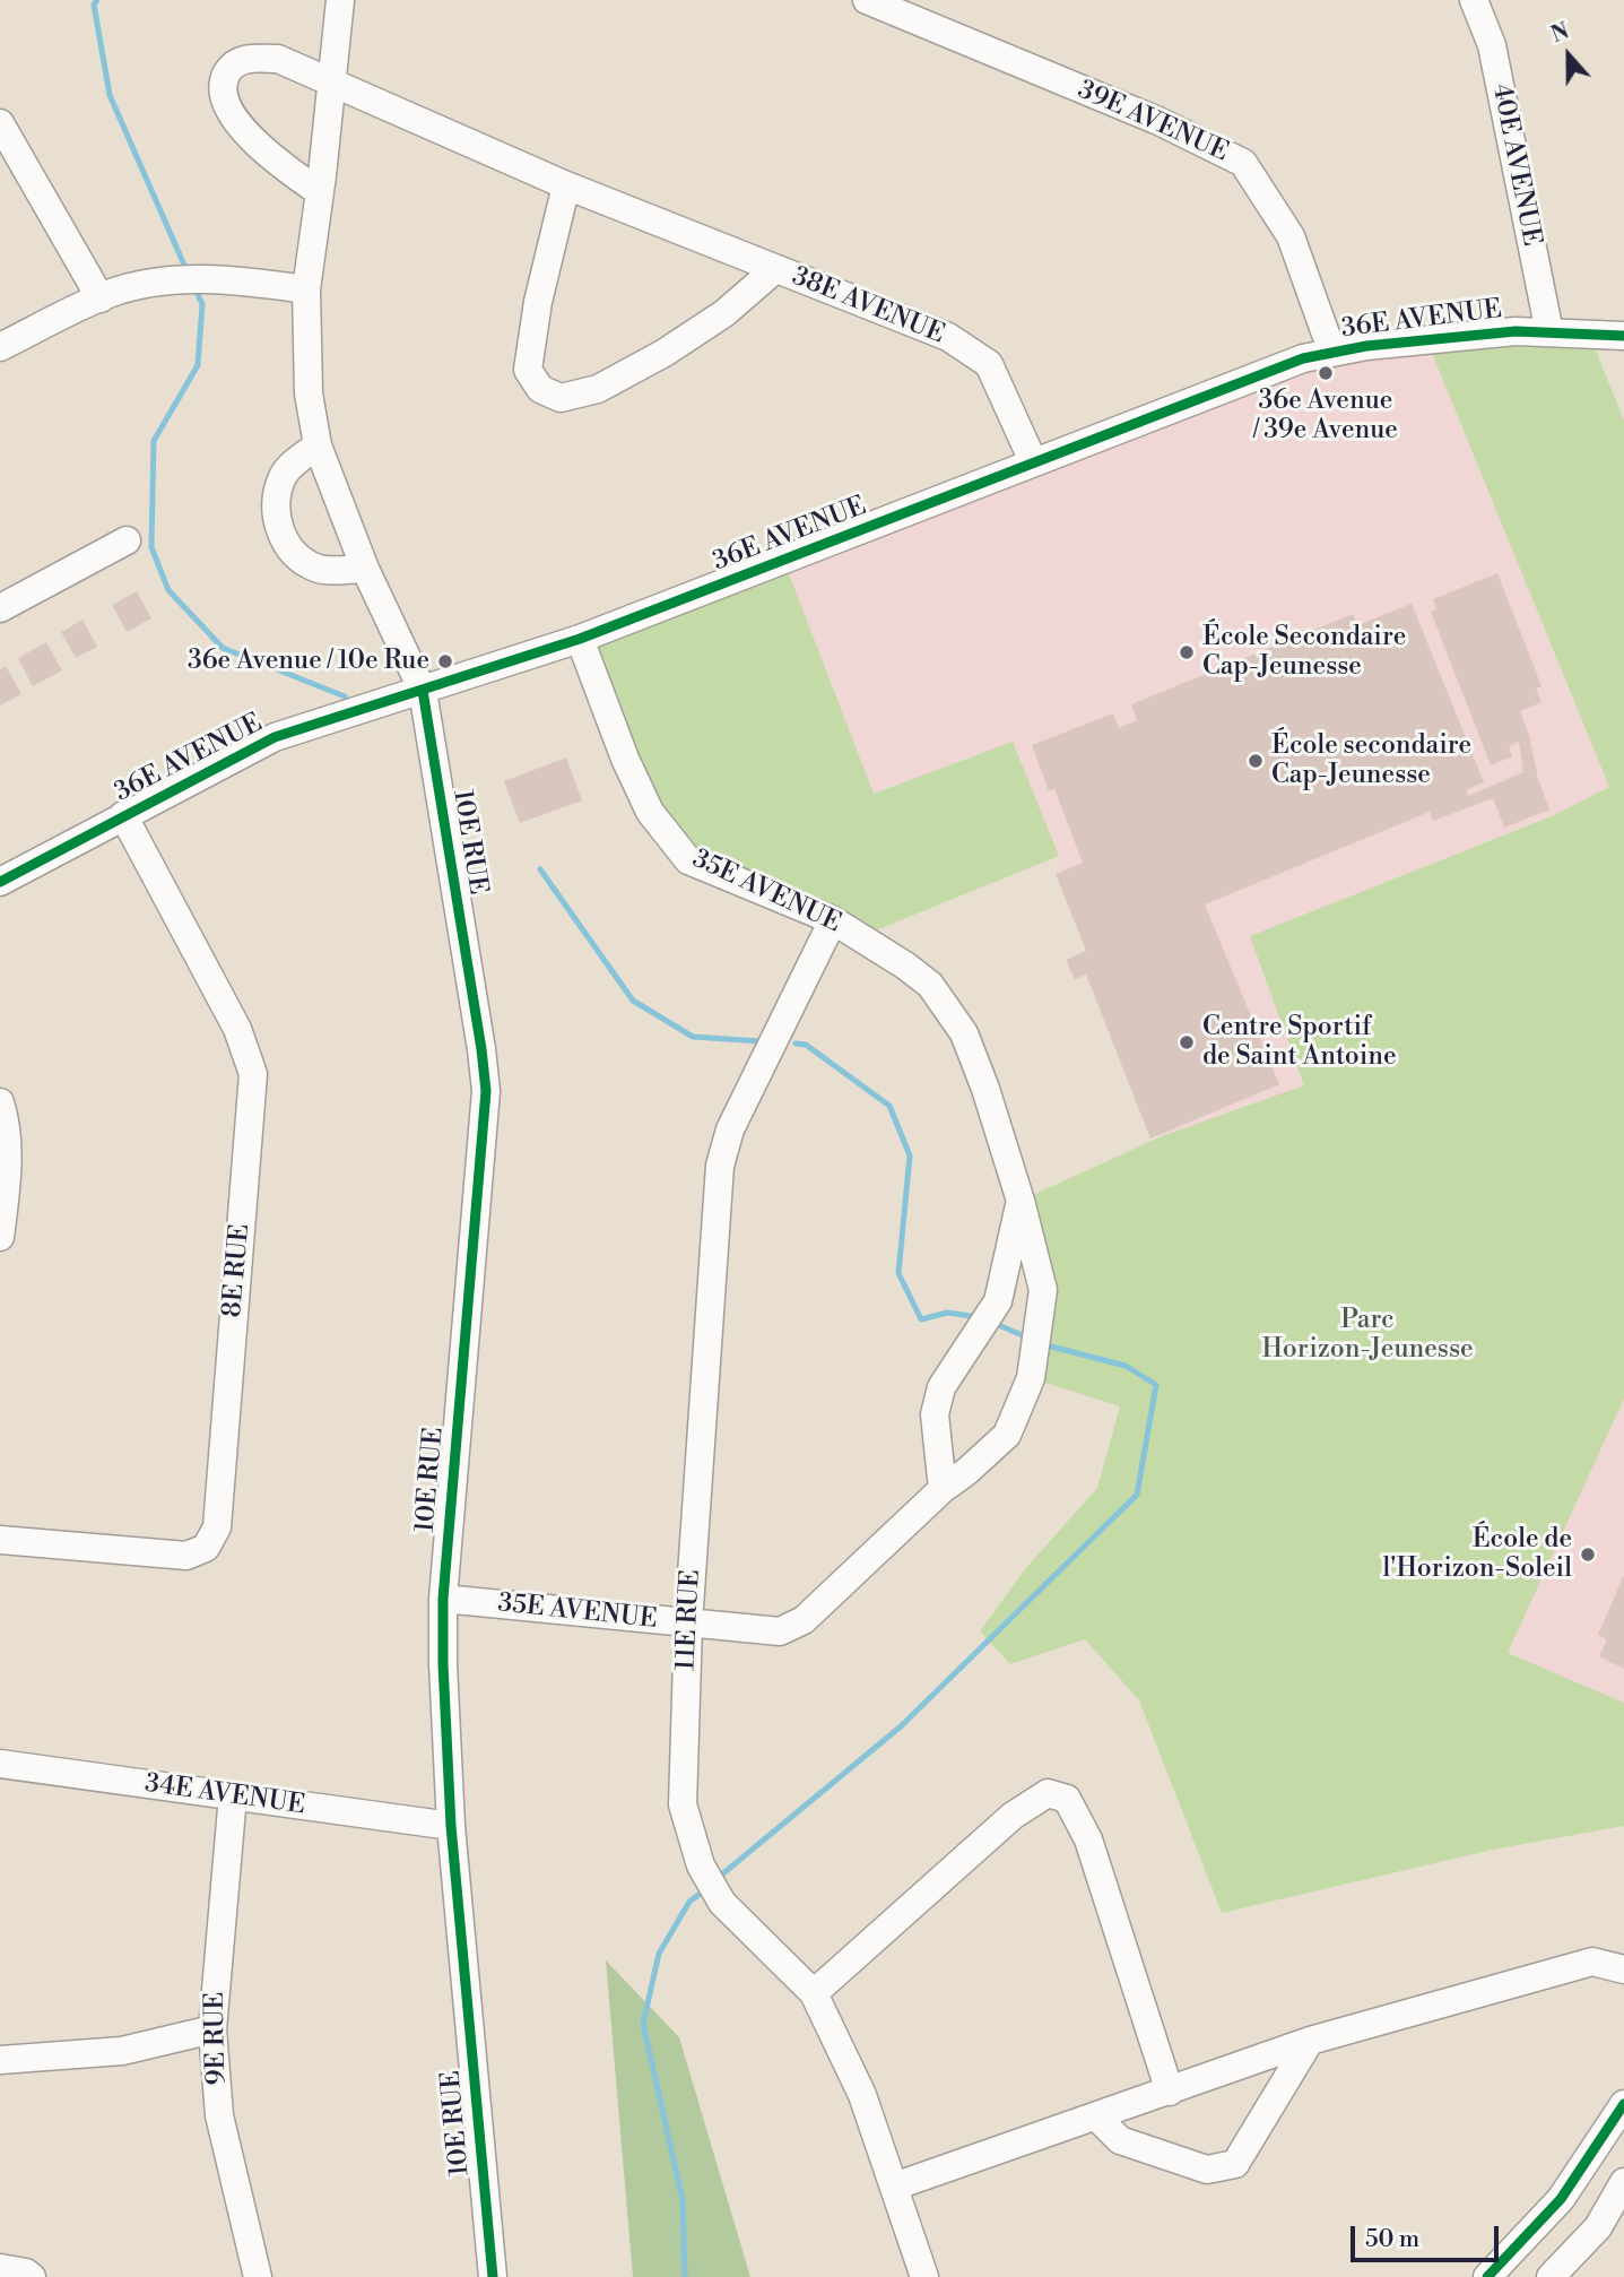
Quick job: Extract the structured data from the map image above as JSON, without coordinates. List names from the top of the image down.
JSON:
{
  "streets": {
    "street": [
      "39E AVENUE",
      "40E AVENUE",
      "38E AVENUE",
      "36E AVENUE",
      "10E RUE",
      "35E AVENUE",
      "8E RUE",
      "11E RUE",
      "34E AVENUE",
      "9E RUE"
    ]
  },
  "crossings": [
    ["39E AVENUE", "36E AVENUE"],
    ["40E AVENUE", "36E AVENUE"],
    ["38E AVENUE", "36E AVENUE"],
    ["38E AVENUE", "10E RUE"],
    ["36E AVENUE", "10E RUE"],
    ["36E AVENUE", "35E AVENUE"],
    ["36E AVENUE", "8E RUE"],
    ["10E RUE", "35E AVENUE"],
    ["10E RUE", "34E AVENUE"],
    ["35E AVENUE", "11E RUE"],
    ["34E AVENUE", "9E RUE"]
  ],
  "parks": ["Parc Horizon-Jeunesse"],
  "places": [
    "36e Avenue / 39e Avenue",
    "École Secondaire Cap-Jeunesse",
    "36e Avenue / 10e Rue",
    "École secondaire Cap-Jeunesse",
    "Centre Sportif de Saint Antoine",
    "École de l'Horizon-Soleil"
  ],
  "scale_bar": "50 m",
  "north": "top"
}
